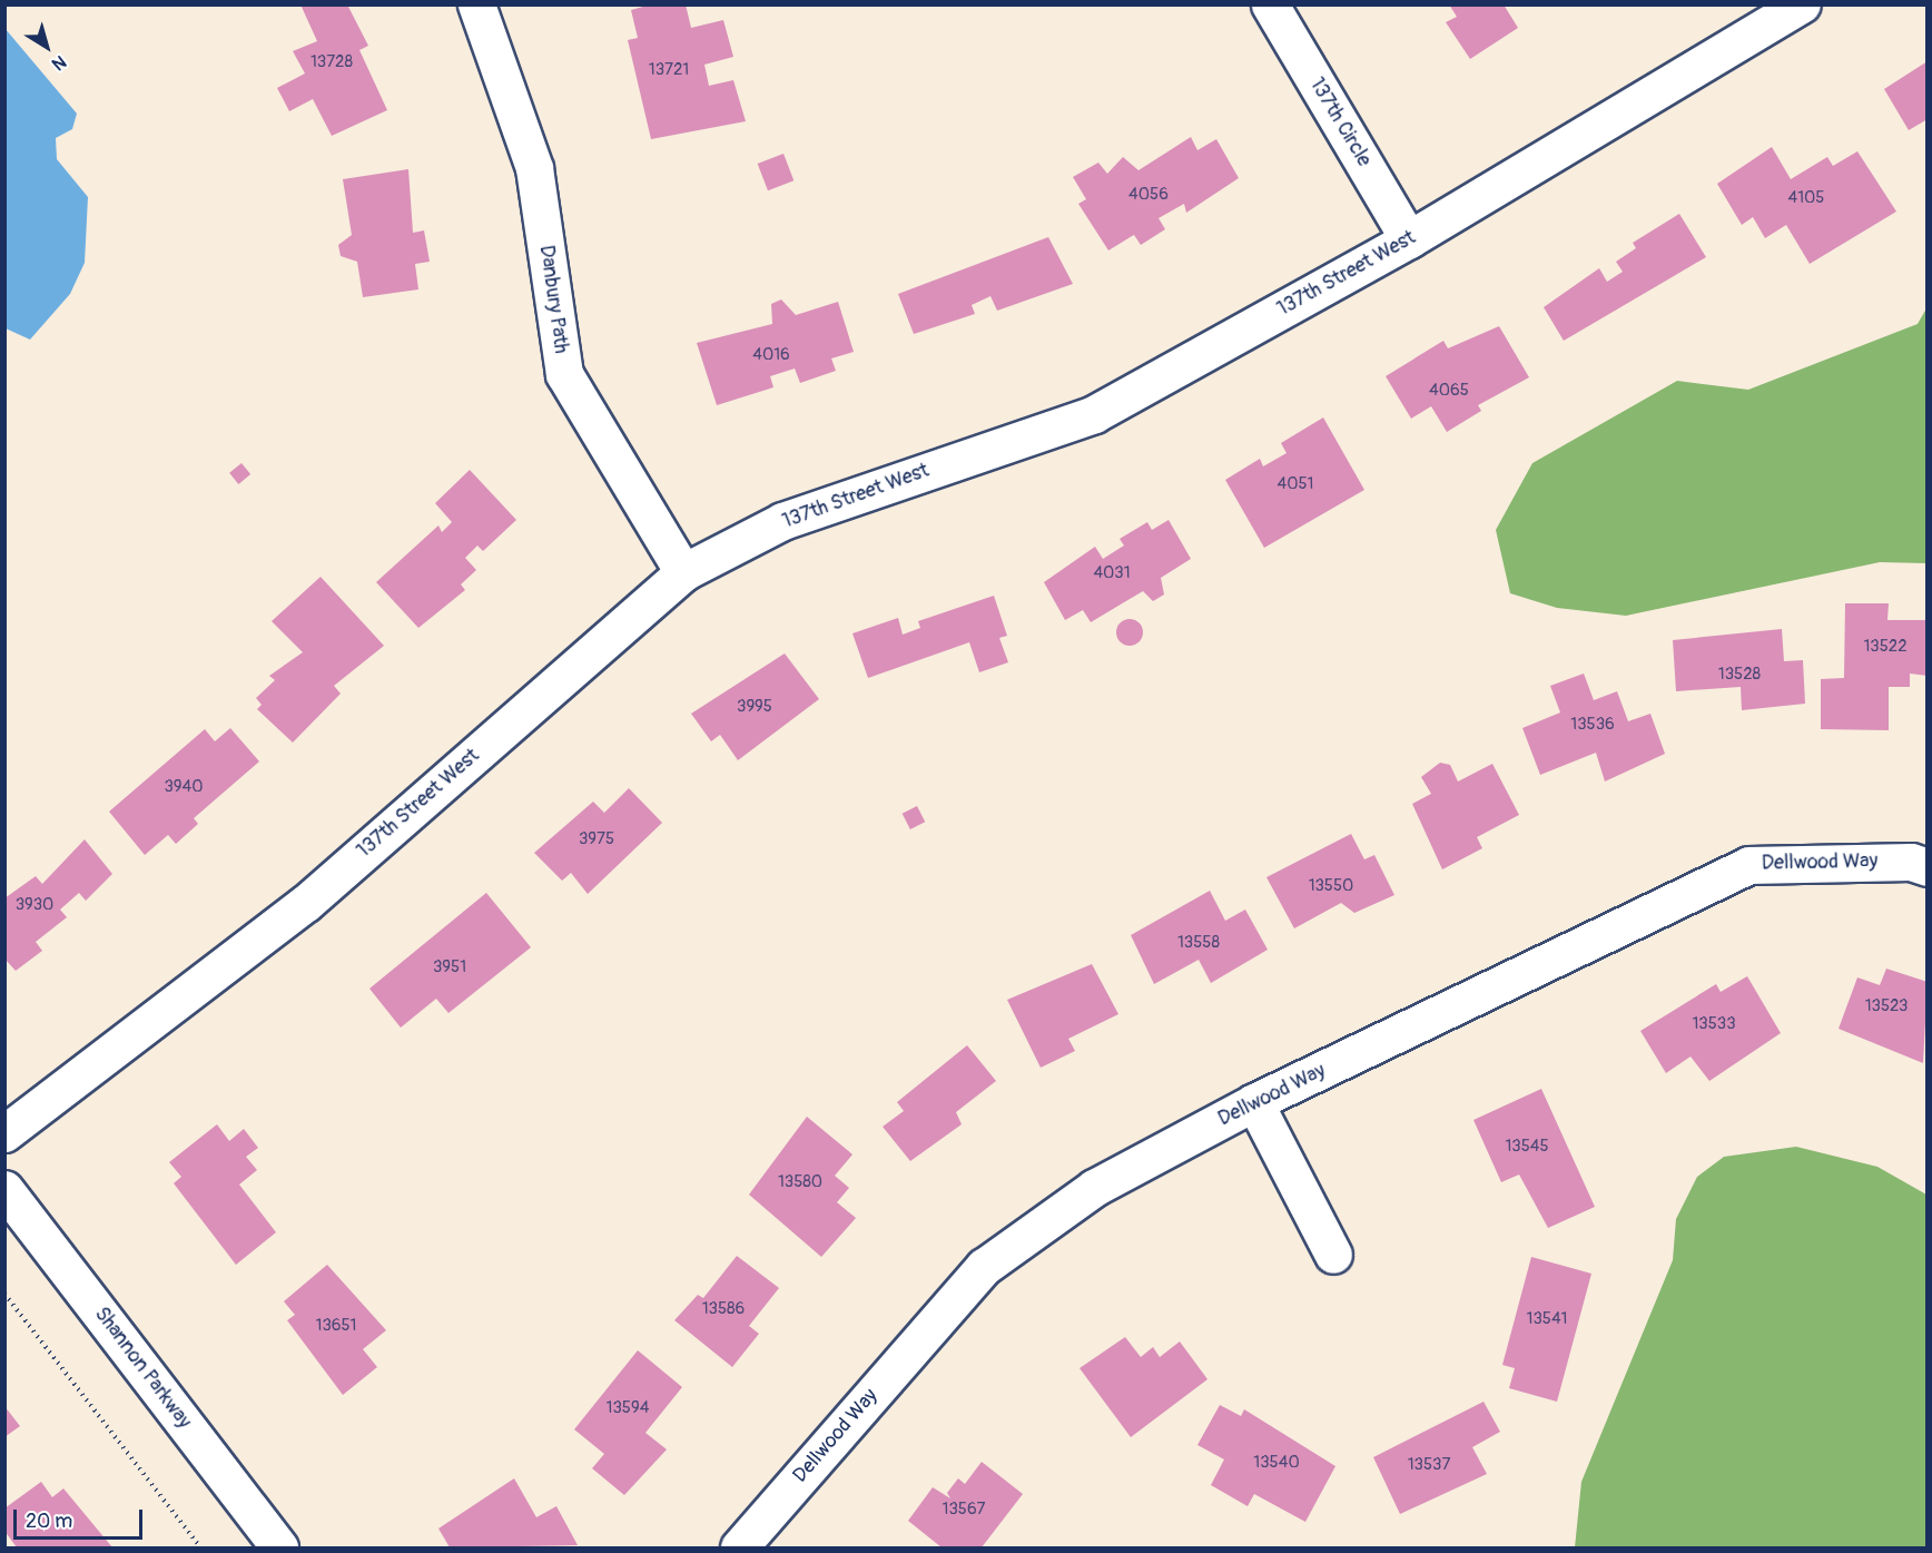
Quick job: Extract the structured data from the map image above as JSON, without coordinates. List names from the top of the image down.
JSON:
{
  "streets": {
    "street": [
      "137th Circle",
      "137th Street West",
      "Danbury Path",
      "Dellwood Way",
      "Shannon Parkway"
    ]
  },
  "crossings": [
    ["137th Circle", "137th Street West"],
    ["137th Street West", "Danbury Path"]
  ],
  "house_numbers": [
    "13728",
    "13721",
    "4056",
    "4105",
    "4016",
    "4065",
    "4051",
    "4031",
    "13522",
    "13528",
    "3995",
    "13536",
    "3940",
    "3975",
    "13550",
    "3930",
    "13558",
    "3951",
    "13523",
    "13533",
    "13545",
    "13580",
    "13586",
    "13541",
    "13651",
    "13594",
    "13540",
    "13537",
    "13567"
  ],
  "scale_bar": "20 m",
  "north": "bottom right"
}
